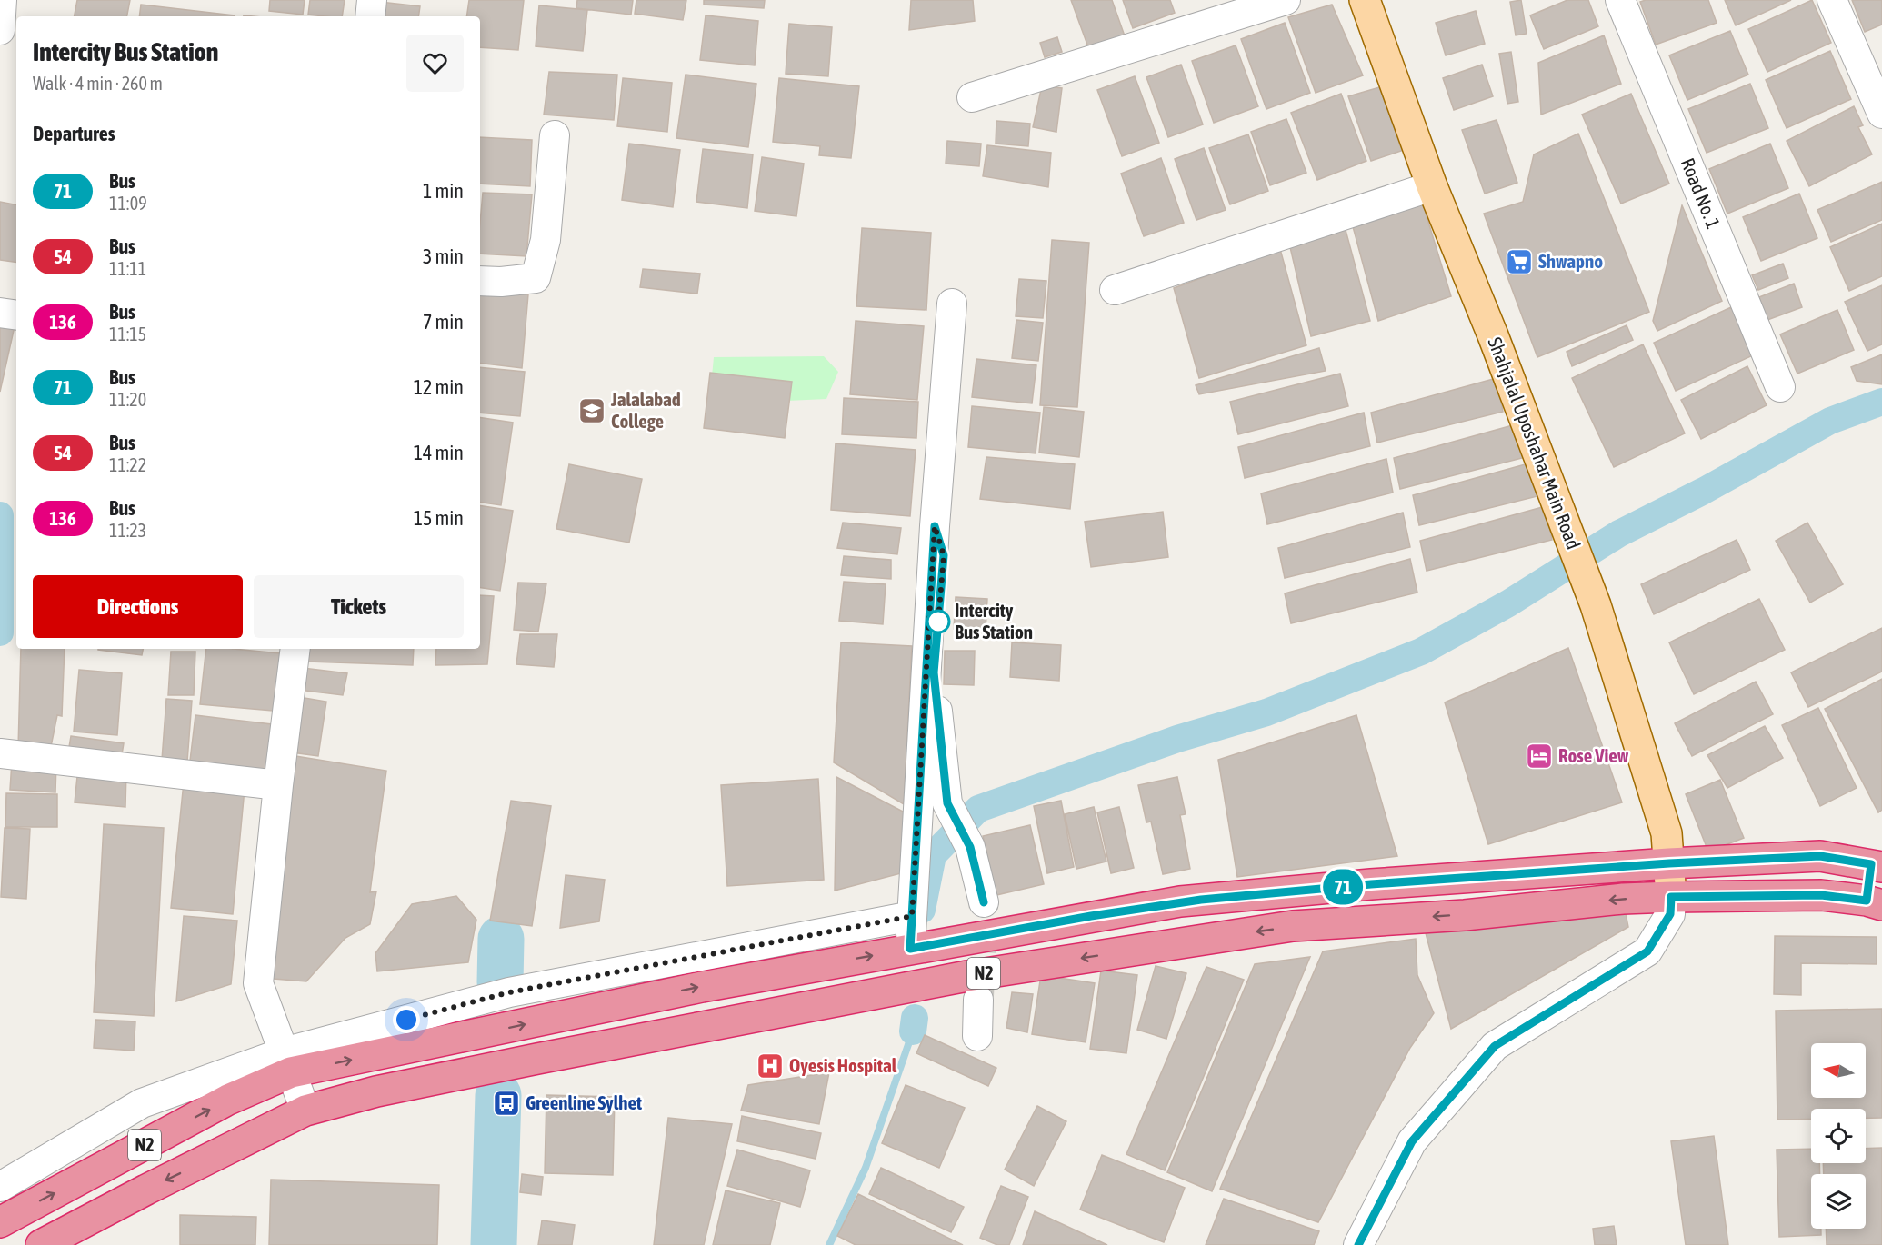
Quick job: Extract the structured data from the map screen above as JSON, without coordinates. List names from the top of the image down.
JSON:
{
  "streets": {
    "highway": ["N2"],
    "main road": ["Shahjalal Uposhahar Main Road"],
    "street": ["Road No. 1"]
  },
  "crossings": [
    ["Shahjalal Uposhahar Main Road", "N2"]
  ],
  "places": {
    "supermarket": ["Shwapno"],
    "school or university": ["Jalalabad College"],
    "other": ["Intercity Bus Station"],
    "hotel": ["Rose View"],
    "hospital": ["Oyesis Hospital"],
    "bus stop": ["Greenline Sylhet"]
  },
  "lines": ["bus line 71"],
  "north": "left",
  "page": {
    "on_map": "71",
    "heading": [
      ["Intercity Bus Station", "Walk · 4 min · 260 m"],
      "Departures"
    ],
    "list": [
      {
        "mark": "71",
        "name": "Bus",
        "note": "11:09",
        "value": "1 min"
      },
      {
        "mark": "54",
        "name": "Bus",
        "note": "11:11",
        "value": "3 min"
      },
      {
        "mark": "136",
        "name": "Bus",
        "note": "11:15",
        "value": "7 min"
      },
      {
        "mark": "71",
        "name": "Bus",
        "note": "11:20",
        "value": "12 min"
      },
      {
        "mark": "54",
        "name": "Bus",
        "note": "11:22",
        "value": "14 min"
      },
      {
        "mark": "136",
        "name": "Bus",
        "note": "11:23",
        "value": "15 min"
      }
    ],
    "buttons": ["Directions", "Tickets"]
  }
}
